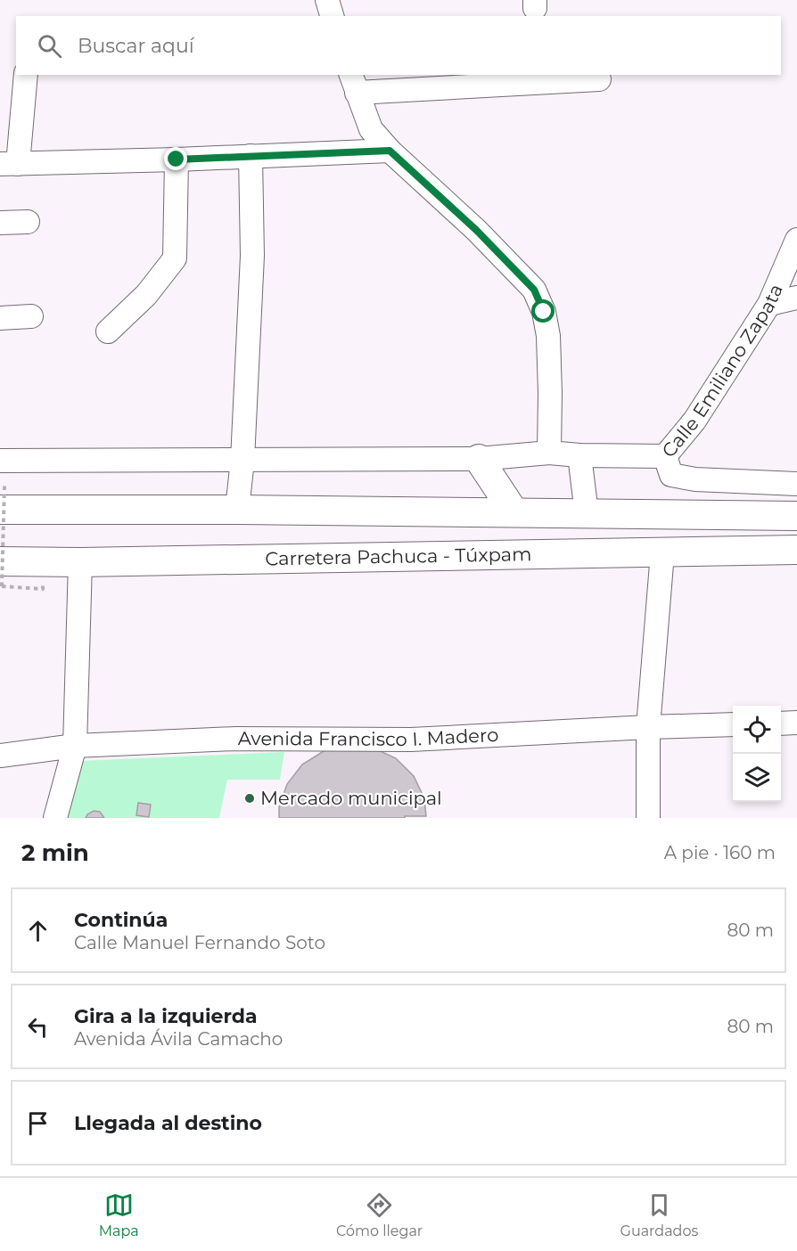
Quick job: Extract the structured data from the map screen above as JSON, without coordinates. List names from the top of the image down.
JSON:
{
  "streets": {
    "main road": ["Carretera Pachuca - Túxpam"],
    "street": ["Calle Emiliano Zapata", "Avenida Francisco I. Madero"]
  },
  "places": ["Mercado municipal"],
  "page": {
    "search": "Buscar aquí",
    "heading": ["2 min", "A pie · 160 m"],
    "list": [
      ["Continúa", "Calle Manuel Fernando Soto", "80 m"],
      ["Gira a la izquierda", "Avenida Ávila Camacho", "80 m"],
      "Llegada al destino"
    ],
    "nav": ["Mapa", "Cómo llegar", "Guardados"]
  }
}
